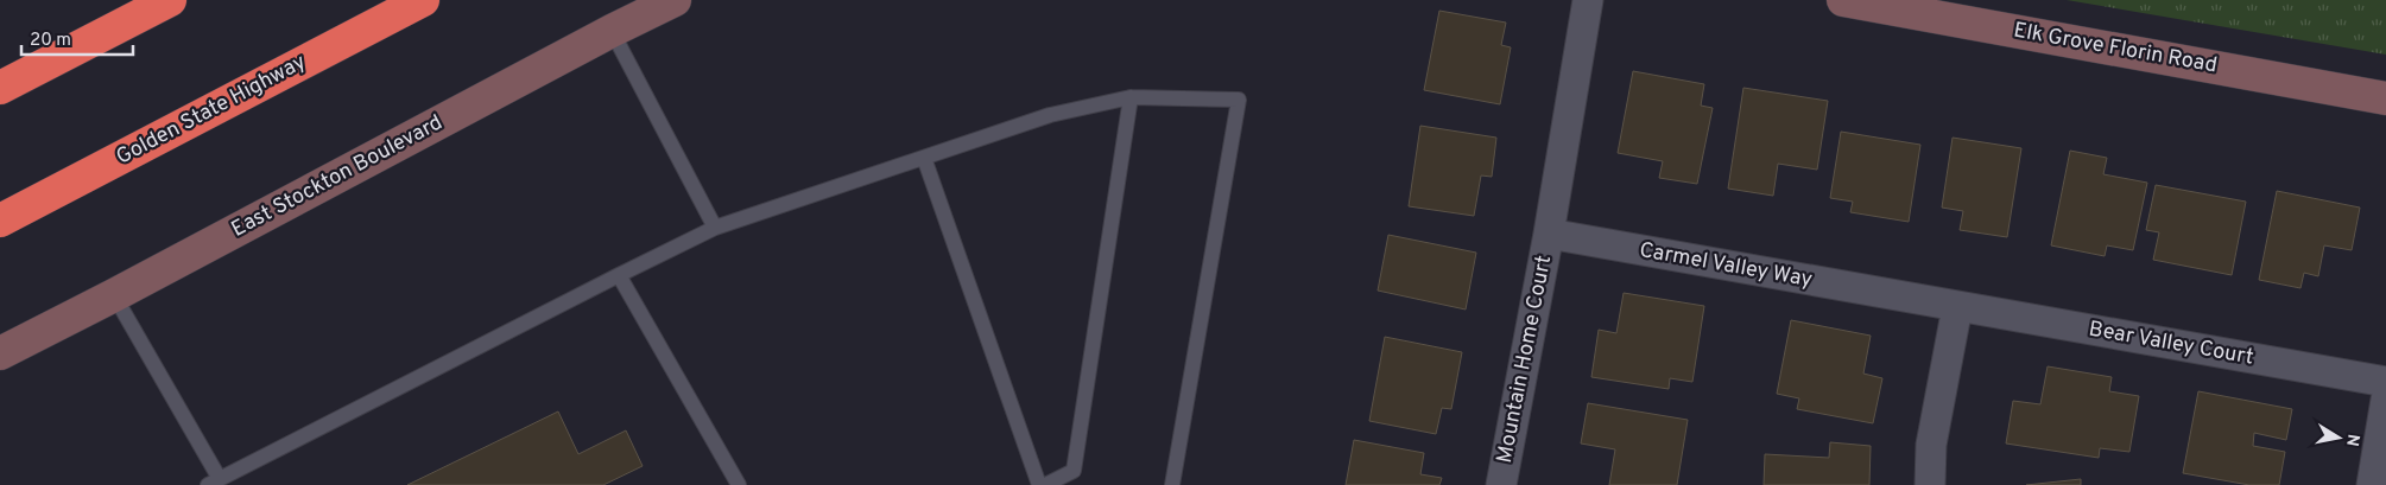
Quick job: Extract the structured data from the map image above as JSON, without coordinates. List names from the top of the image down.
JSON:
{
  "streets": {
    "highway": ["Golden State Highway"],
    "main road": ["Elk Grove Florin Road", "East Stockton Boulevard"],
    "street": ["Carmel Valley Way", "Bear Valley Court", "Mountain Home Court"]
  },
  "crossings": [
    ["Carmel Valley Way", "Bear Valley Court"],
    ["Carmel Valley Way", "Mountain Home Court"]
  ],
  "scale_bar": "20 m",
  "north": "right"
}
